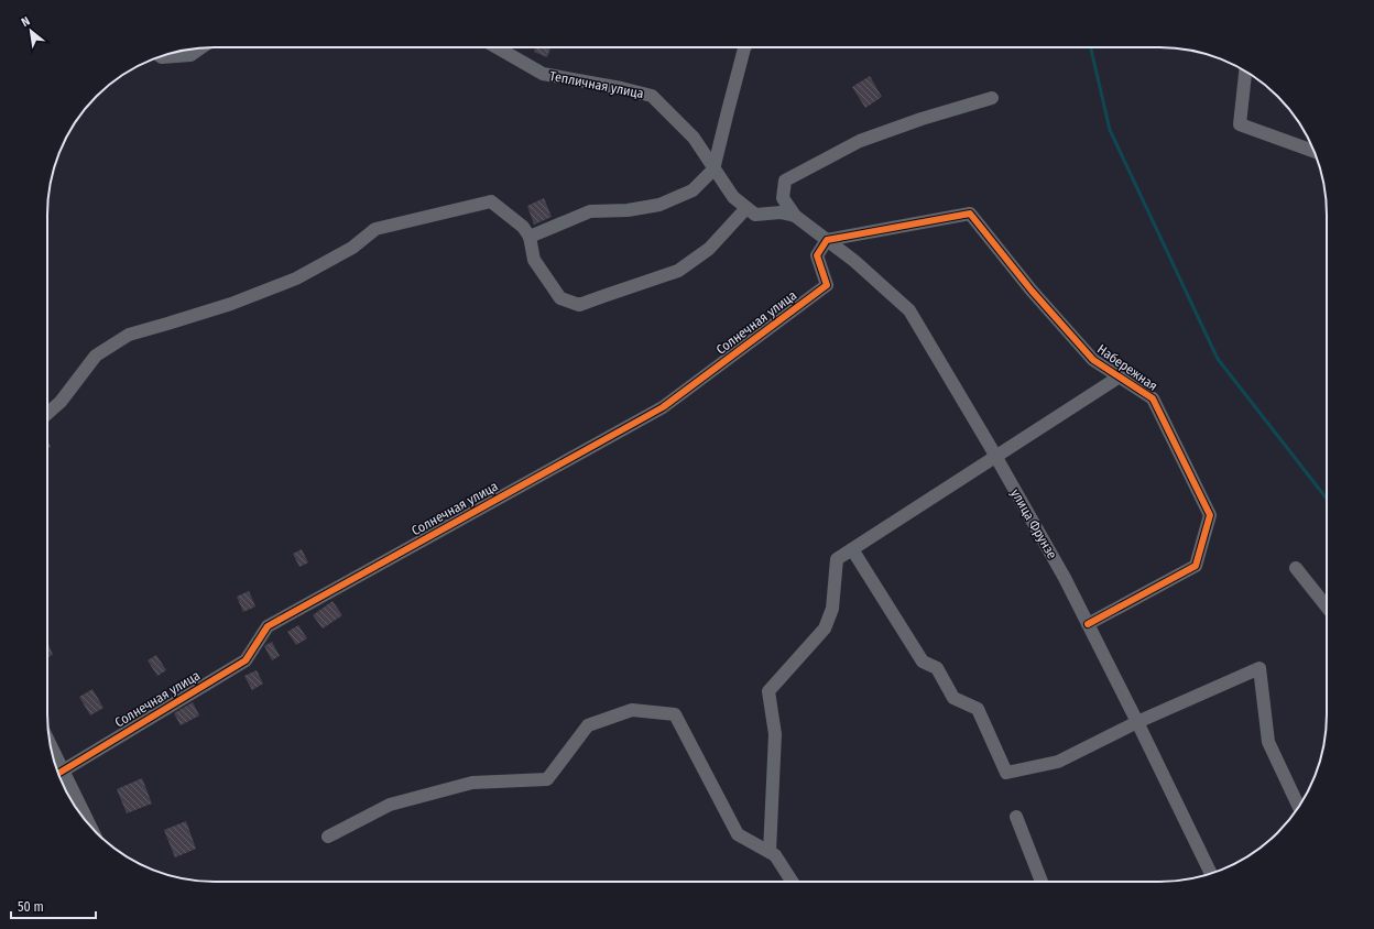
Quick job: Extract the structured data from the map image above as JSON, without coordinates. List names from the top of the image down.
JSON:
{
  "streets": {
    "street": [
      "Тепличная улица",
      "Солнечная улица",
      "Набережная",
      "улица Фрунзе"
    ]
  },
  "crossings": [
    ["Тепличная улица", "улица Фрунзе"],
    ["Солнечная улица", "Набережная"],
    ["Солнечная улица", "улица Фрунзе"],
    ["Набережная", "улица Фрунзе"]
  ],
  "scale_bar": "50 m",
  "north": "top left"
}
